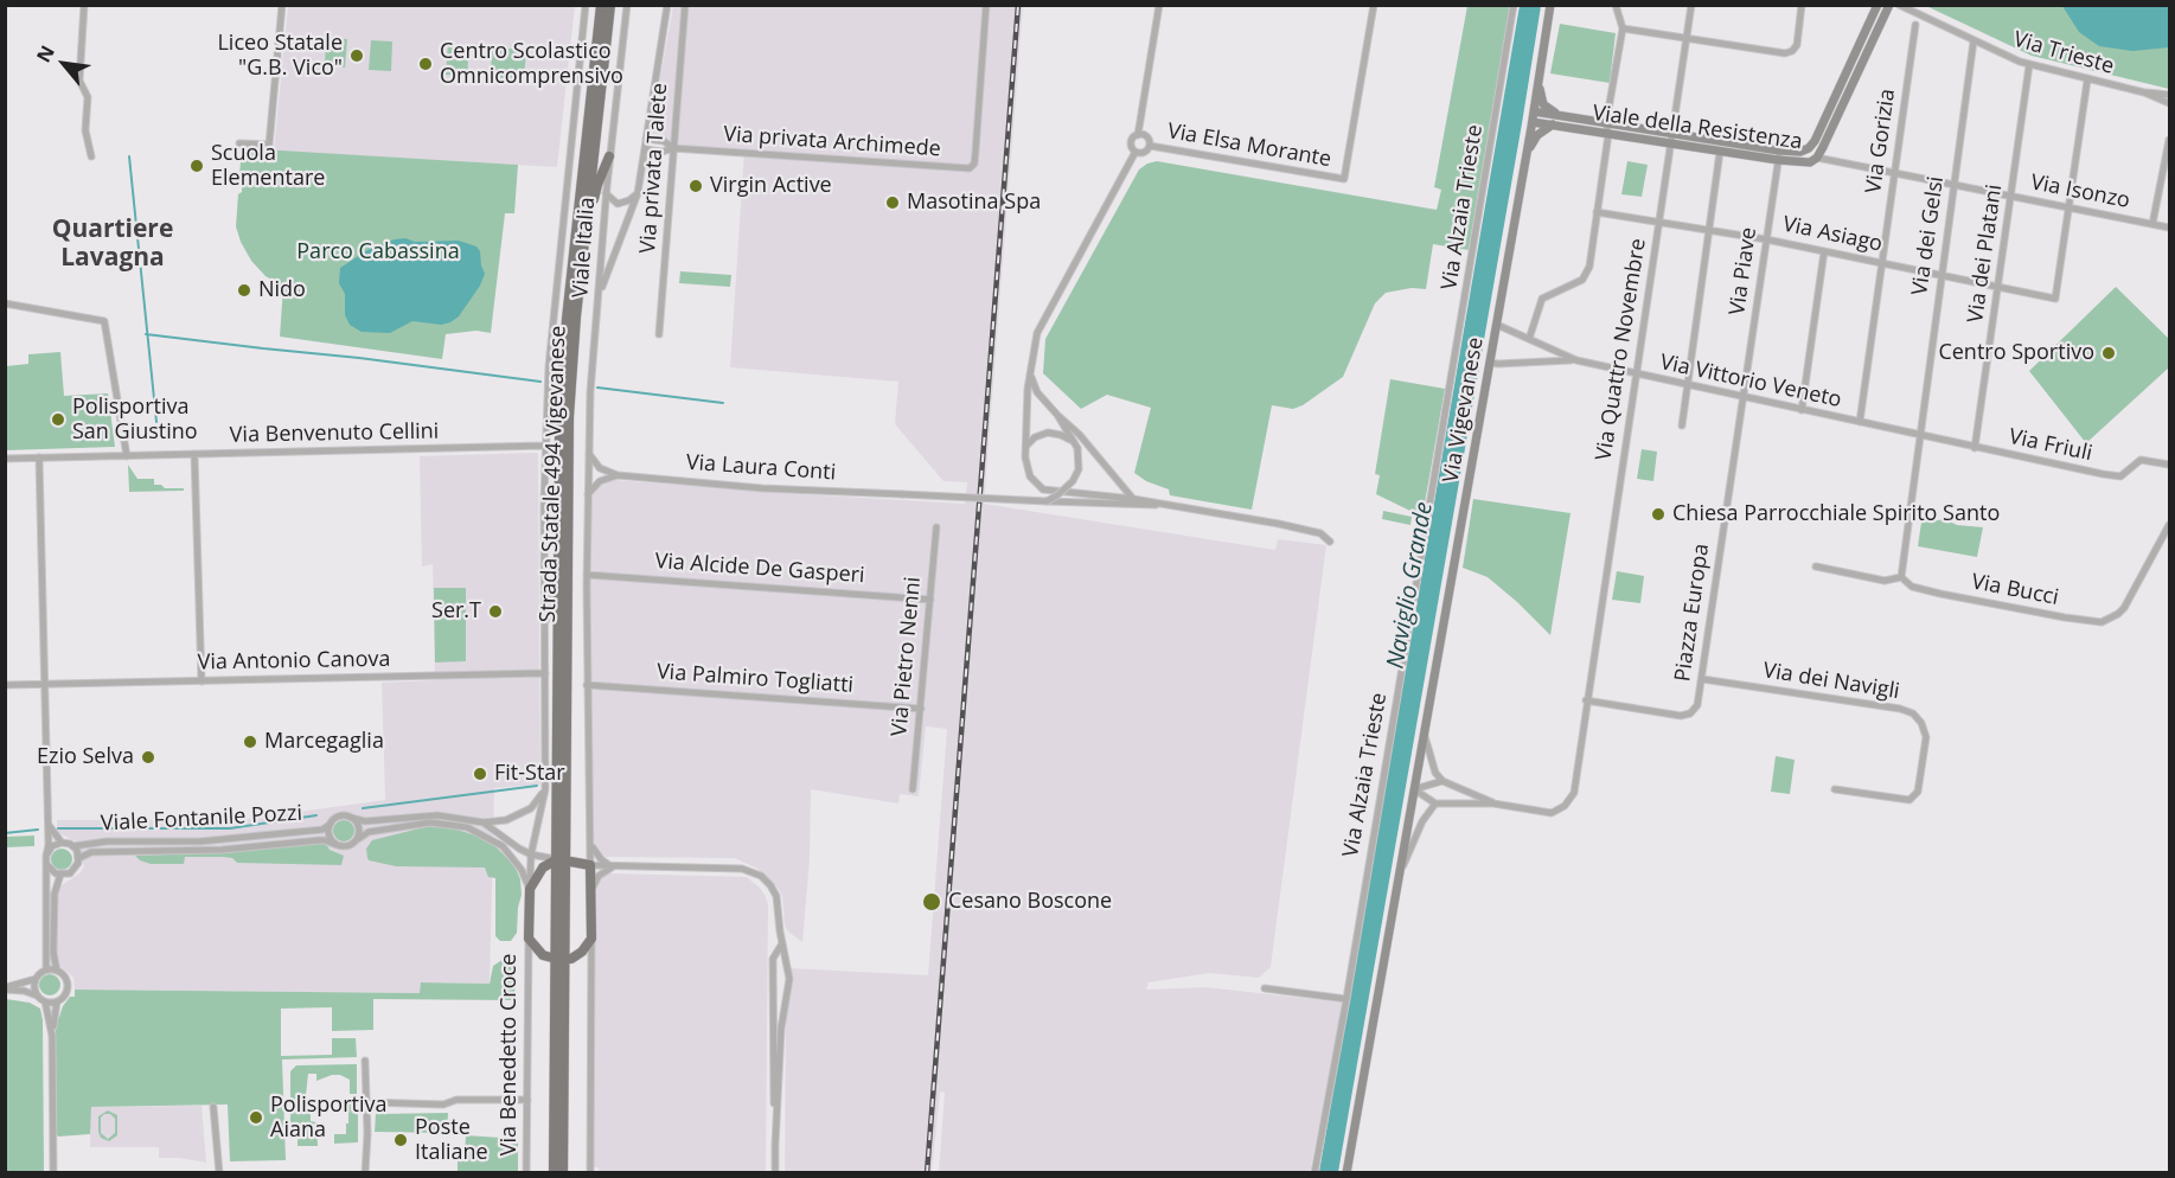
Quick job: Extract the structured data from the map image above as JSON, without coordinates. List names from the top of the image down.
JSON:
{
  "streets": {
    "main road": [
      "Viale della Resistenza",
      "Via Vigevanese",
      "Strada Statale 494 Vigevanese",
      "Via Benedetto Croce"
    ],
    "street": [
      "Via Trieste",
      "Via Gorizia",
      "Via privata Archimede",
      "Via Elsa Morante",
      "Via privata Talete",
      "Via Isonzo",
      "Via Alzaia Trieste",
      "Via Asiago",
      "Via dei Gelsi",
      "Viale Italia",
      "Via dei Platani",
      "Via Piave",
      "Via Quattro Novembre",
      "Via Vittorio Veneto",
      "Via Benvenuto Cellini",
      "Via Friuli",
      "Via Laura Conti",
      "Via Alcide De Gasperi",
      "Via Bucci",
      "Piazza Europa",
      "Via Pietro Nenni",
      "Via Antonio Canova",
      "Via Palmiro Togliatti",
      "Via dei Navigli",
      "Viale Fontanile Pozzi"
    ]
  },
  "crossings": [
    ["Via Trieste", "Via dei Gelsi"],
    ["Via Trieste", "Via dei Platani"],
    ["Viale della Resistenza", "Via Isonzo"],
    ["Viale della Resistenza", "Via Piave"],
    ["Viale della Resistenza", "Via Quattro Novembre"],
    ["Viale della Resistenza", "Via Vigevanese"],
    ["Via Gorizia", "Via Isonzo"],
    ["Via Gorizia", "Via Asiago"],
    ["Via Gorizia", "Via Vittorio Veneto"],
    ["Via privata Archimede", "Via privata Talete"],
    ["Via Isonzo", "Via Asiago"],
    ["Via Isonzo", "Via dei Gelsi"],
    ["Via Isonzo", "Via dei Platani"],
    ["Via Asiago", "Via dei Gelsi"],
    ["Via Asiago", "Via dei Platani"],
    ["Via Asiago", "Via Piave"],
    ["Via Asiago", "Via Quattro Novembre"],
    ["Via dei Gelsi", "Via Vittorio Veneto"],
    ["Via dei Gelsi", "Via Friuli"],
    ["Via dei Gelsi", "Via Bucci"],
    ["Viale Italia", "Via Benvenuto Cellini"],
    ["Viale Italia", "Strada Statale 494 Vigevanese"],
    ["Viale Italia", "Via Alcide De Gasperi"],
    ["Viale Italia", "Via Antonio Canova"],
    ["Viale Italia", "Via Palmiro Togliatti"],
    ["Viale Italia", "Viale Fontanile Pozzi"],
    ["Viale Italia", "Via Benedetto Croce"],
    ["Via dei Platani", "Via Friuli"],
    ["Via Piave", "Via Vittorio Veneto"],
    ["Via Piave", "Piazza Europa"],
    ["Via Quattro Novembre", "Via Vittorio Veneto"],
    ["Via Quattro Novembre", "Piazza Europa"],
    ["Via Vittorio Veneto", "Via Vigevanese"],
    ["Via Vittorio Veneto", "Via Friuli"],
    ["Via Vittorio Veneto", "Piazza Europa"],
    ["Via Alcide De Gasperi", "Via Pietro Nenni"],
    ["Piazza Europa", "Via dei Navigli"],
    ["Via Pietro Nenni", "Via Palmiro Togliatti"],
    ["Viale Fontanile Pozzi", "Via Benedetto Croce"]
  ],
  "districts": ["Quartiere Lavagna"],
  "water": ["Naviglio Grande"],
  "parks": ["Parco Cabassina"],
  "places": [
    "Liceo Statale \"G.B. Vico\"",
    "Centro Scolastico Omnicomprensivo",
    "Scuola Elementare",
    "Virgin Active",
    "Masotina Spa",
    "Nido",
    "Centro Sportivo",
    "Polisportiva San Giustino",
    "Chiesa Parrocchiale Spirito Santo",
    "Ser.T",
    "Marcegaglia",
    "Ezio Selva",
    "Fit-Star",
    "Cesano Boscone",
    "Polisportiva Aiana",
    "Poste Italiane"
  ],
  "north": "top left"
}
